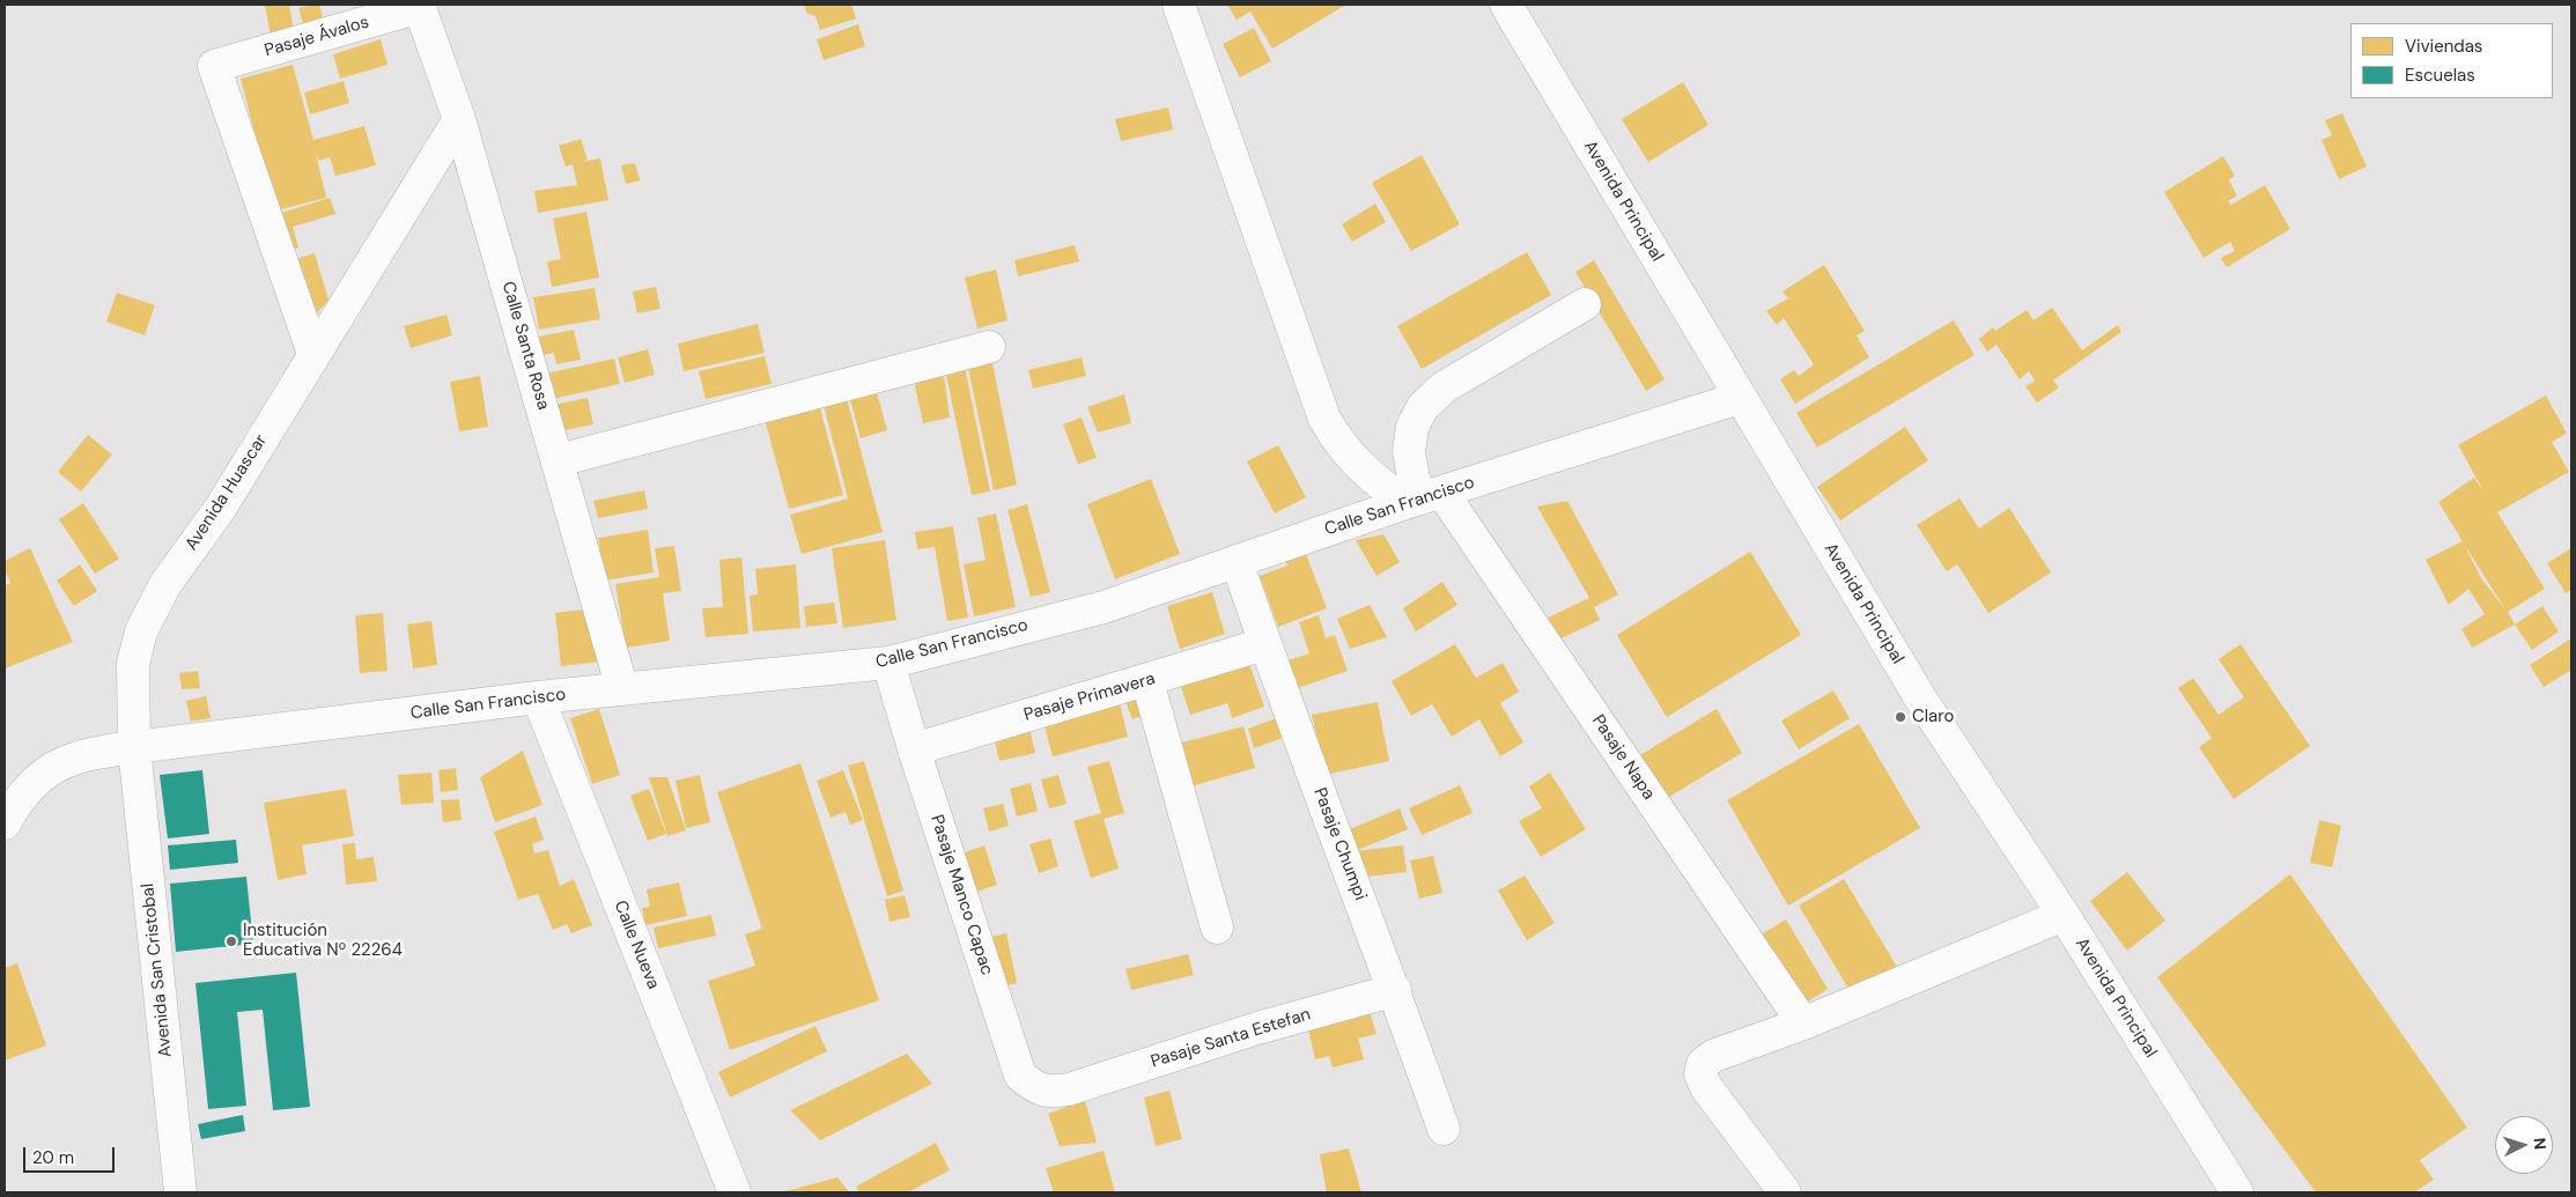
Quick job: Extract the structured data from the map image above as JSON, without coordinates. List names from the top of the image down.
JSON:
{
  "streets": {
    "street": [
      "Pasaje Ávalos",
      "Avenida Principal",
      "Calle Santa Rosa",
      "Avenida Huascar",
      "Calle San Francisco",
      "Pasaje Primavera",
      "Pasaje Napa",
      "Pasaje Chumpi",
      "Pasaje Manco Capac",
      "Calle Nueva",
      "Avenida San Cristobal",
      "Pasaje Santa Estefan"
    ]
  },
  "crossings": [
    ["Pasaje Ávalos", "Calle Santa Rosa"],
    ["Pasaje Ávalos", "Avenida Huascar"],
    ["Avenida Principal", "Calle San Francisco"],
    ["Calle Santa Rosa", "Avenida Huascar"],
    ["Calle Santa Rosa", "Calle San Francisco"],
    ["Avenida Huascar", "Calle San Francisco"],
    ["Avenida Huascar", "Avenida San Cristobal"],
    ["Calle San Francisco", "Pasaje Napa"],
    ["Calle San Francisco", "Pasaje Chumpi"],
    ["Calle San Francisco", "Pasaje Manco Capac"],
    ["Calle San Francisco", "Calle Nueva"],
    ["Calle San Francisco", "Avenida San Cristobal"],
    ["Pasaje Primavera", "Pasaje Chumpi"],
    ["Pasaje Primavera", "Pasaje Manco Capac"],
    ["Pasaje Chumpi", "Pasaje Santa Estefan"],
    ["Pasaje Manco Capac", "Pasaje Santa Estefan"]
  ],
  "places": ["Claro", "Institución Educativa Nº 22264"],
  "legend": ["Viviendas", "Escuelas"],
  "scale_bar": "20 m",
  "north": "right"
}
